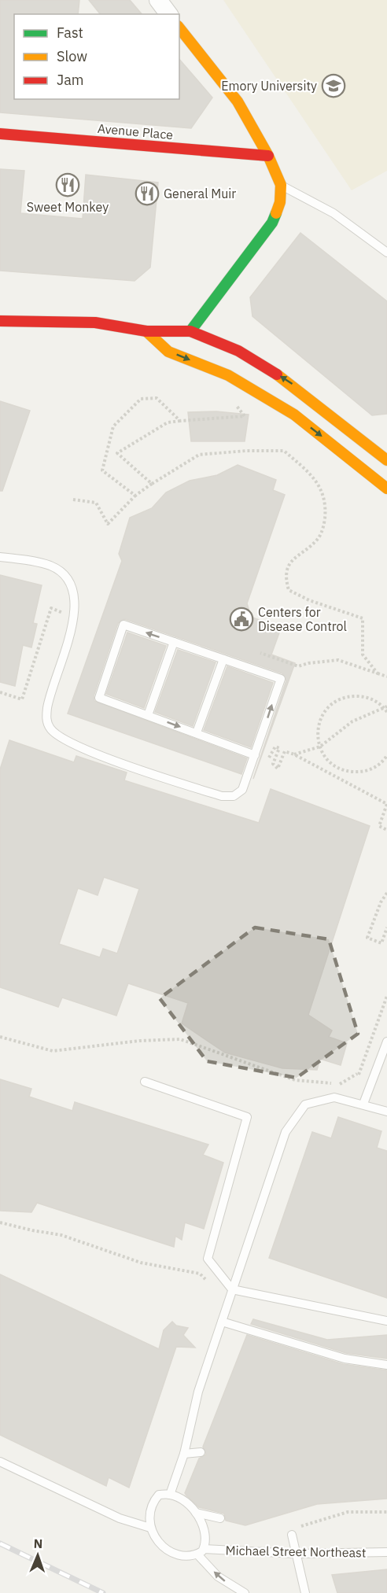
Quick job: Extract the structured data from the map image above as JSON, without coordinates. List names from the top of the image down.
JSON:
{
  "streets": {
    "main road": ["Avenue Place"],
    "lane": ["Michael Street Northeast"]
  },
  "places": {
    "school or university": ["Emory University"],
    "restaurant": ["Sweet Monkey", "General Muir"],
    "public building": ["Centers for Disease Control"]
  },
  "legend": ["Fast", "Slow", "Jam"],
  "north": "top"
}
